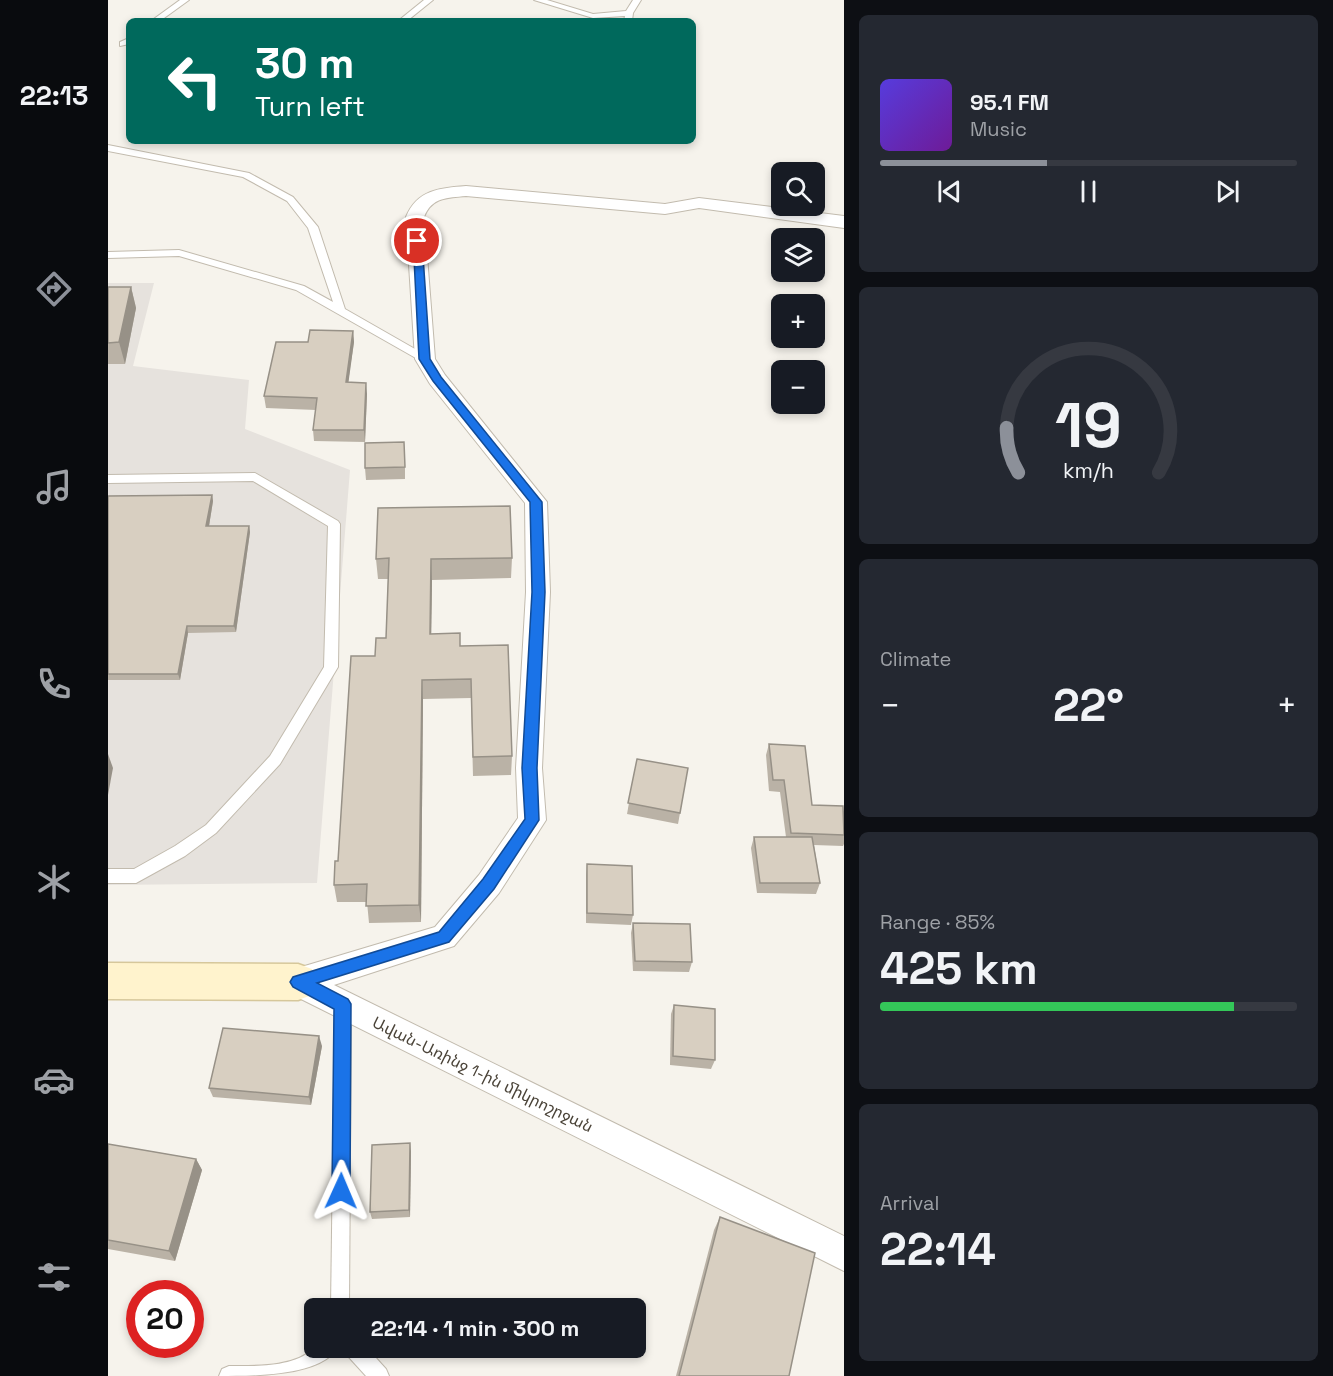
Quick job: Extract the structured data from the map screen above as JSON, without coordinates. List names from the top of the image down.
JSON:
{
  "streets": {
    "street": ["Ավան-Առինջ 1-ին միկրոշրջան"]
  },
  "page": {
    "tabs": "22:13",
    "turn": ["30 m", "Turn left"],
    "song": ["95.1 FM", "Music"],
    "map_buttons": ["+", "−"],
    "tile": [
      "Climate",
      ["Range · 85%", "425 km"],
      ["Arrival", "22:14"]
    ],
    "heat": ["−", "22°", "+"],
    "limit": "20",
    "trip": "22:14 · 1 min · 300 m",
    "gauge": ["19", "km/h"]
  }
}
